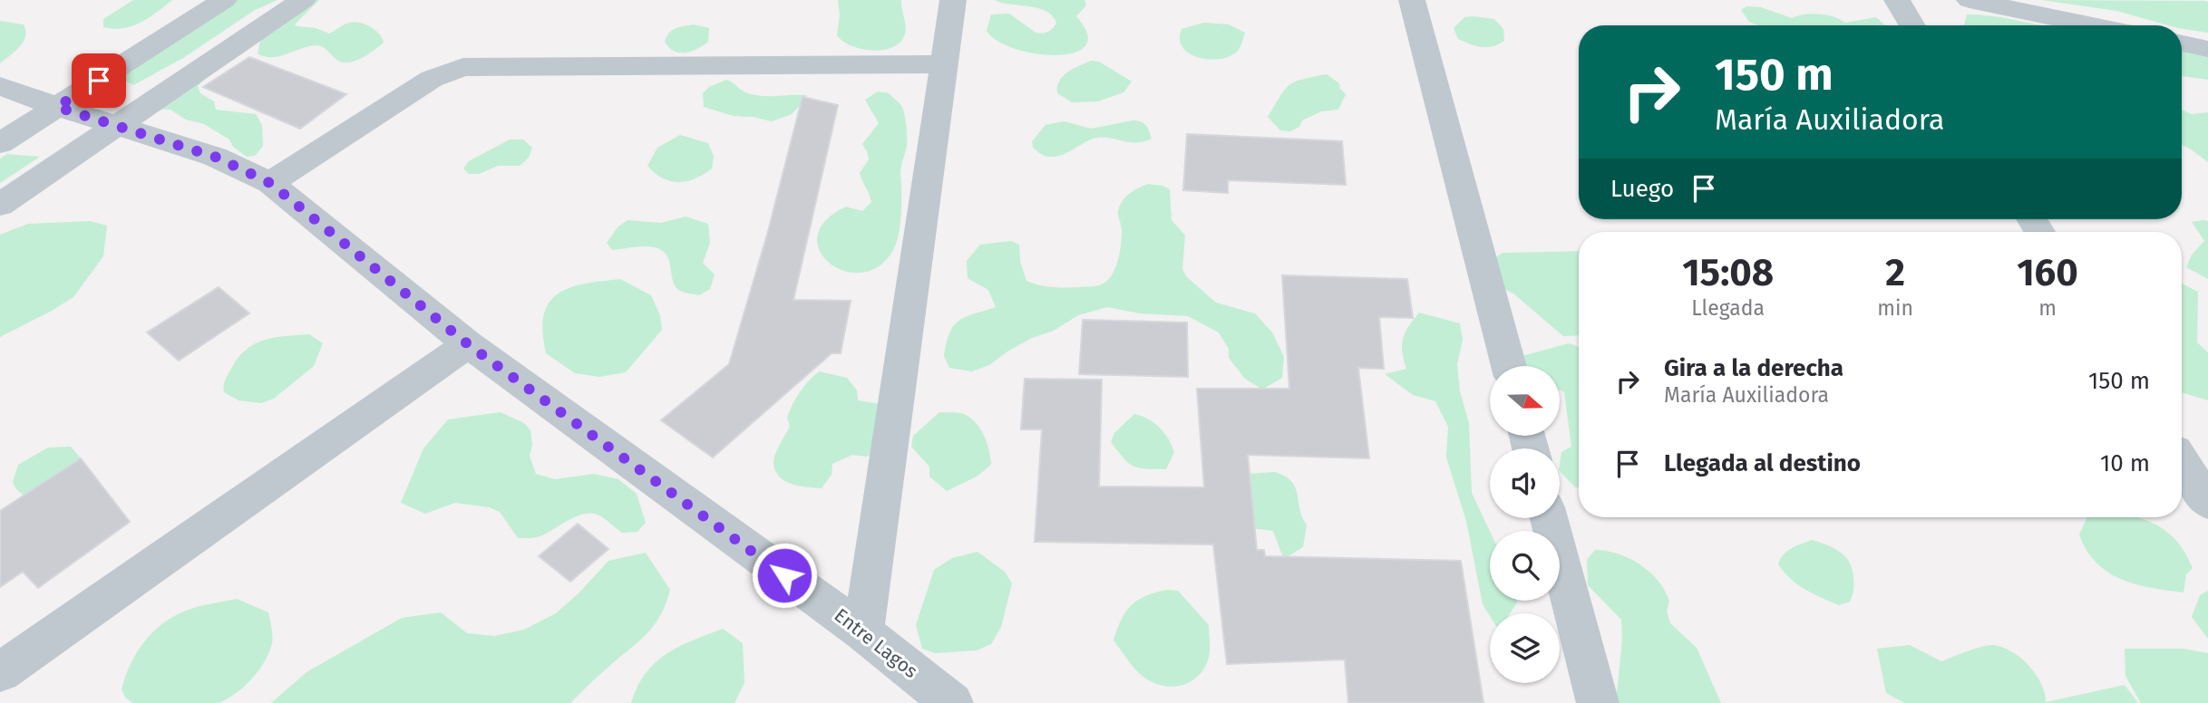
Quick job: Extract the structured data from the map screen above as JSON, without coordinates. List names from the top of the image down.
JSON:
{
  "streets": {
    "street": ["Entre Lagos"]
  },
  "north": "right",
  "page": {
    "turn": ["150 m", "María Auxiliadora"],
    "then": "Luego",
    "eta": [
      "15:08",
      "Llegada",
      "2",
      "min",
      "160",
      "m"
    ],
    "list": [
      {
        "name": "Gira a la derecha",
        "note": "María Auxiliadora",
        "value": "150 m"
      },
      {
        "name": "Llegada al destino",
        "value": "10 m"
      }
    ]
  }
}
